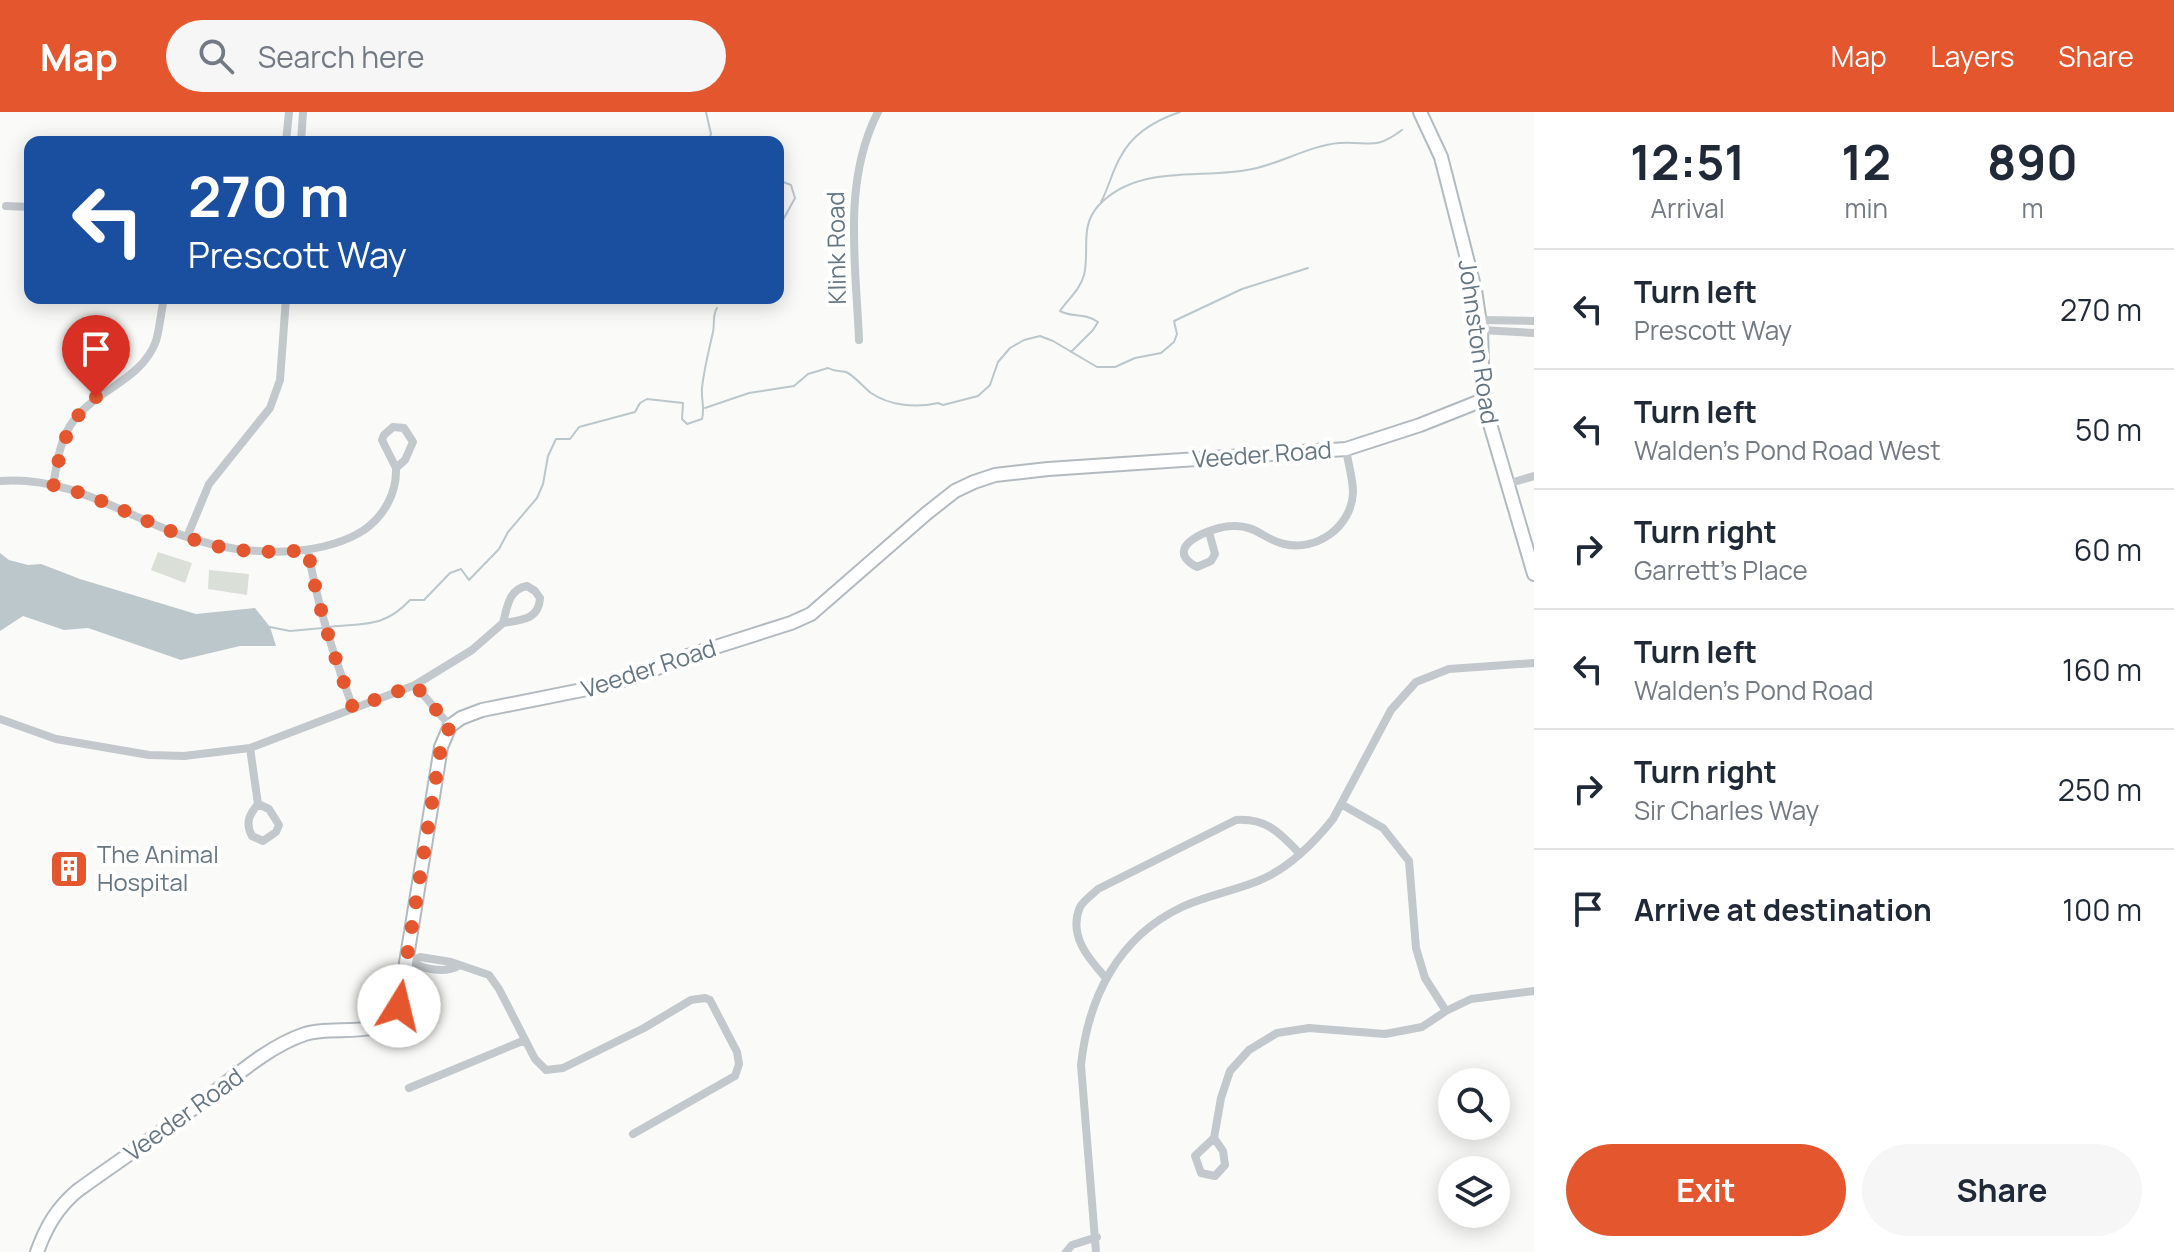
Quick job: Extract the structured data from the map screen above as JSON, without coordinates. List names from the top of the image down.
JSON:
{
  "streets": {
    "street": ["Klink Road", "Johnston Road", "Veeder Road"]
  },
  "crossings": [
    ["Johnston Road", "Veeder Road"]
  ],
  "places": {
    "building": ["The Animal Hospital"]
  },
  "page": {
    "header": "Map",
    "search": "Search here",
    "nav": ["Map", "Layers", "Share"],
    "eta": [
      "12:51",
      "Arrival",
      "12",
      "min",
      "890",
      "m"
    ],
    "turn": ["270 m", "Prescott Way"],
    "list": [
      {
        "name": "Turn left",
        "note": "Prescott Way",
        "value": "270 m"
      },
      {
        "name": "Turn left",
        "note": "Walden's Pond Road West",
        "value": "50 m"
      },
      {
        "name": "Turn right",
        "note": "Garrett's Place",
        "value": "60 m"
      },
      {
        "name": "Turn left",
        "note": "Walden's Pond Road",
        "value": "160 m"
      },
      {
        "name": "Turn right",
        "note": "Sir Charles Way",
        "value": "250 m"
      },
      {
        "name": "Arrive at destination",
        "value": "100 m"
      }
    ],
    "buttons": ["Exit", "Share"]
  }
}
